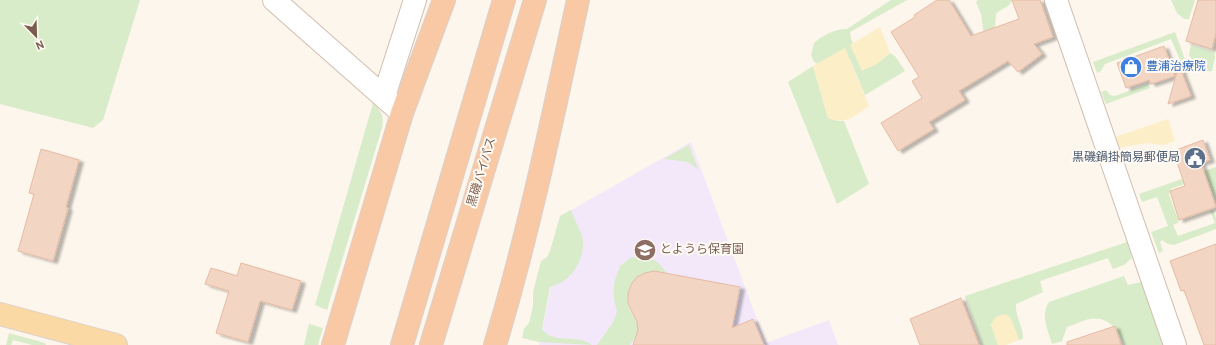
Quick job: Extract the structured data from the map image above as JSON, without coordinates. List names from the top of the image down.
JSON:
{
  "streets": {
    "highway": ["黒磯バイパス"]
  },
  "places": {
    "shop": ["豊浦治療院"],
    "public building": ["黒磯鍋掛簡易郵便局"],
    "school or university": ["とようら保育園"]
  },
  "north": "bottom right"
}
